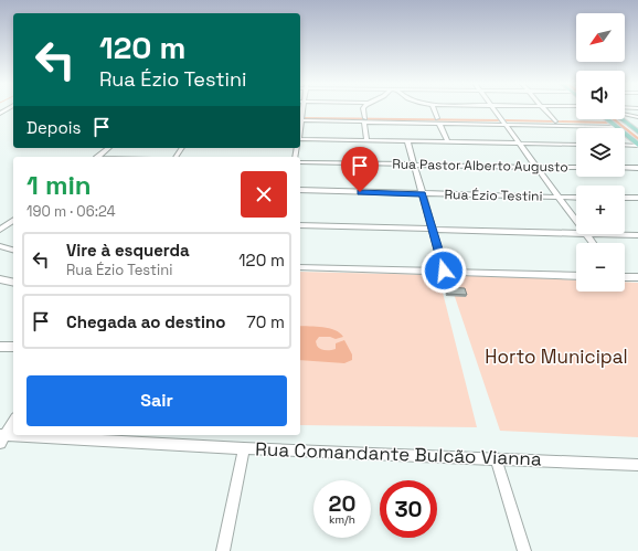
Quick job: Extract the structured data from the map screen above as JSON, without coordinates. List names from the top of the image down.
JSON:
{
  "streets": {
    "street": ["Rua Pastor Alberto Augusto", "Rua Ézio Testini", "Rua Comandante Bulcão Vianna"]
  },
  "parks": ["Horto Municipal"],
  "north": "bottom left",
  "page": {
    "map_buttons": ["+", "−"],
    "turn": ["120 m", "Rua Ézio Testini"],
    "then": "Depois",
    "heading": ["1 min", "190 m · 06:24"],
    "list": [
      {
        "name": "Vire à esquerda",
        "note": "Rua Ézio Testini",
        "value": "120 m"
      },
      {
        "name": "Chegada ao destino",
        "value": "70 m"
      }
    ],
    "buttons": "Sair",
    "speed": "20 km/h",
    "limit": "30"
  }
}
